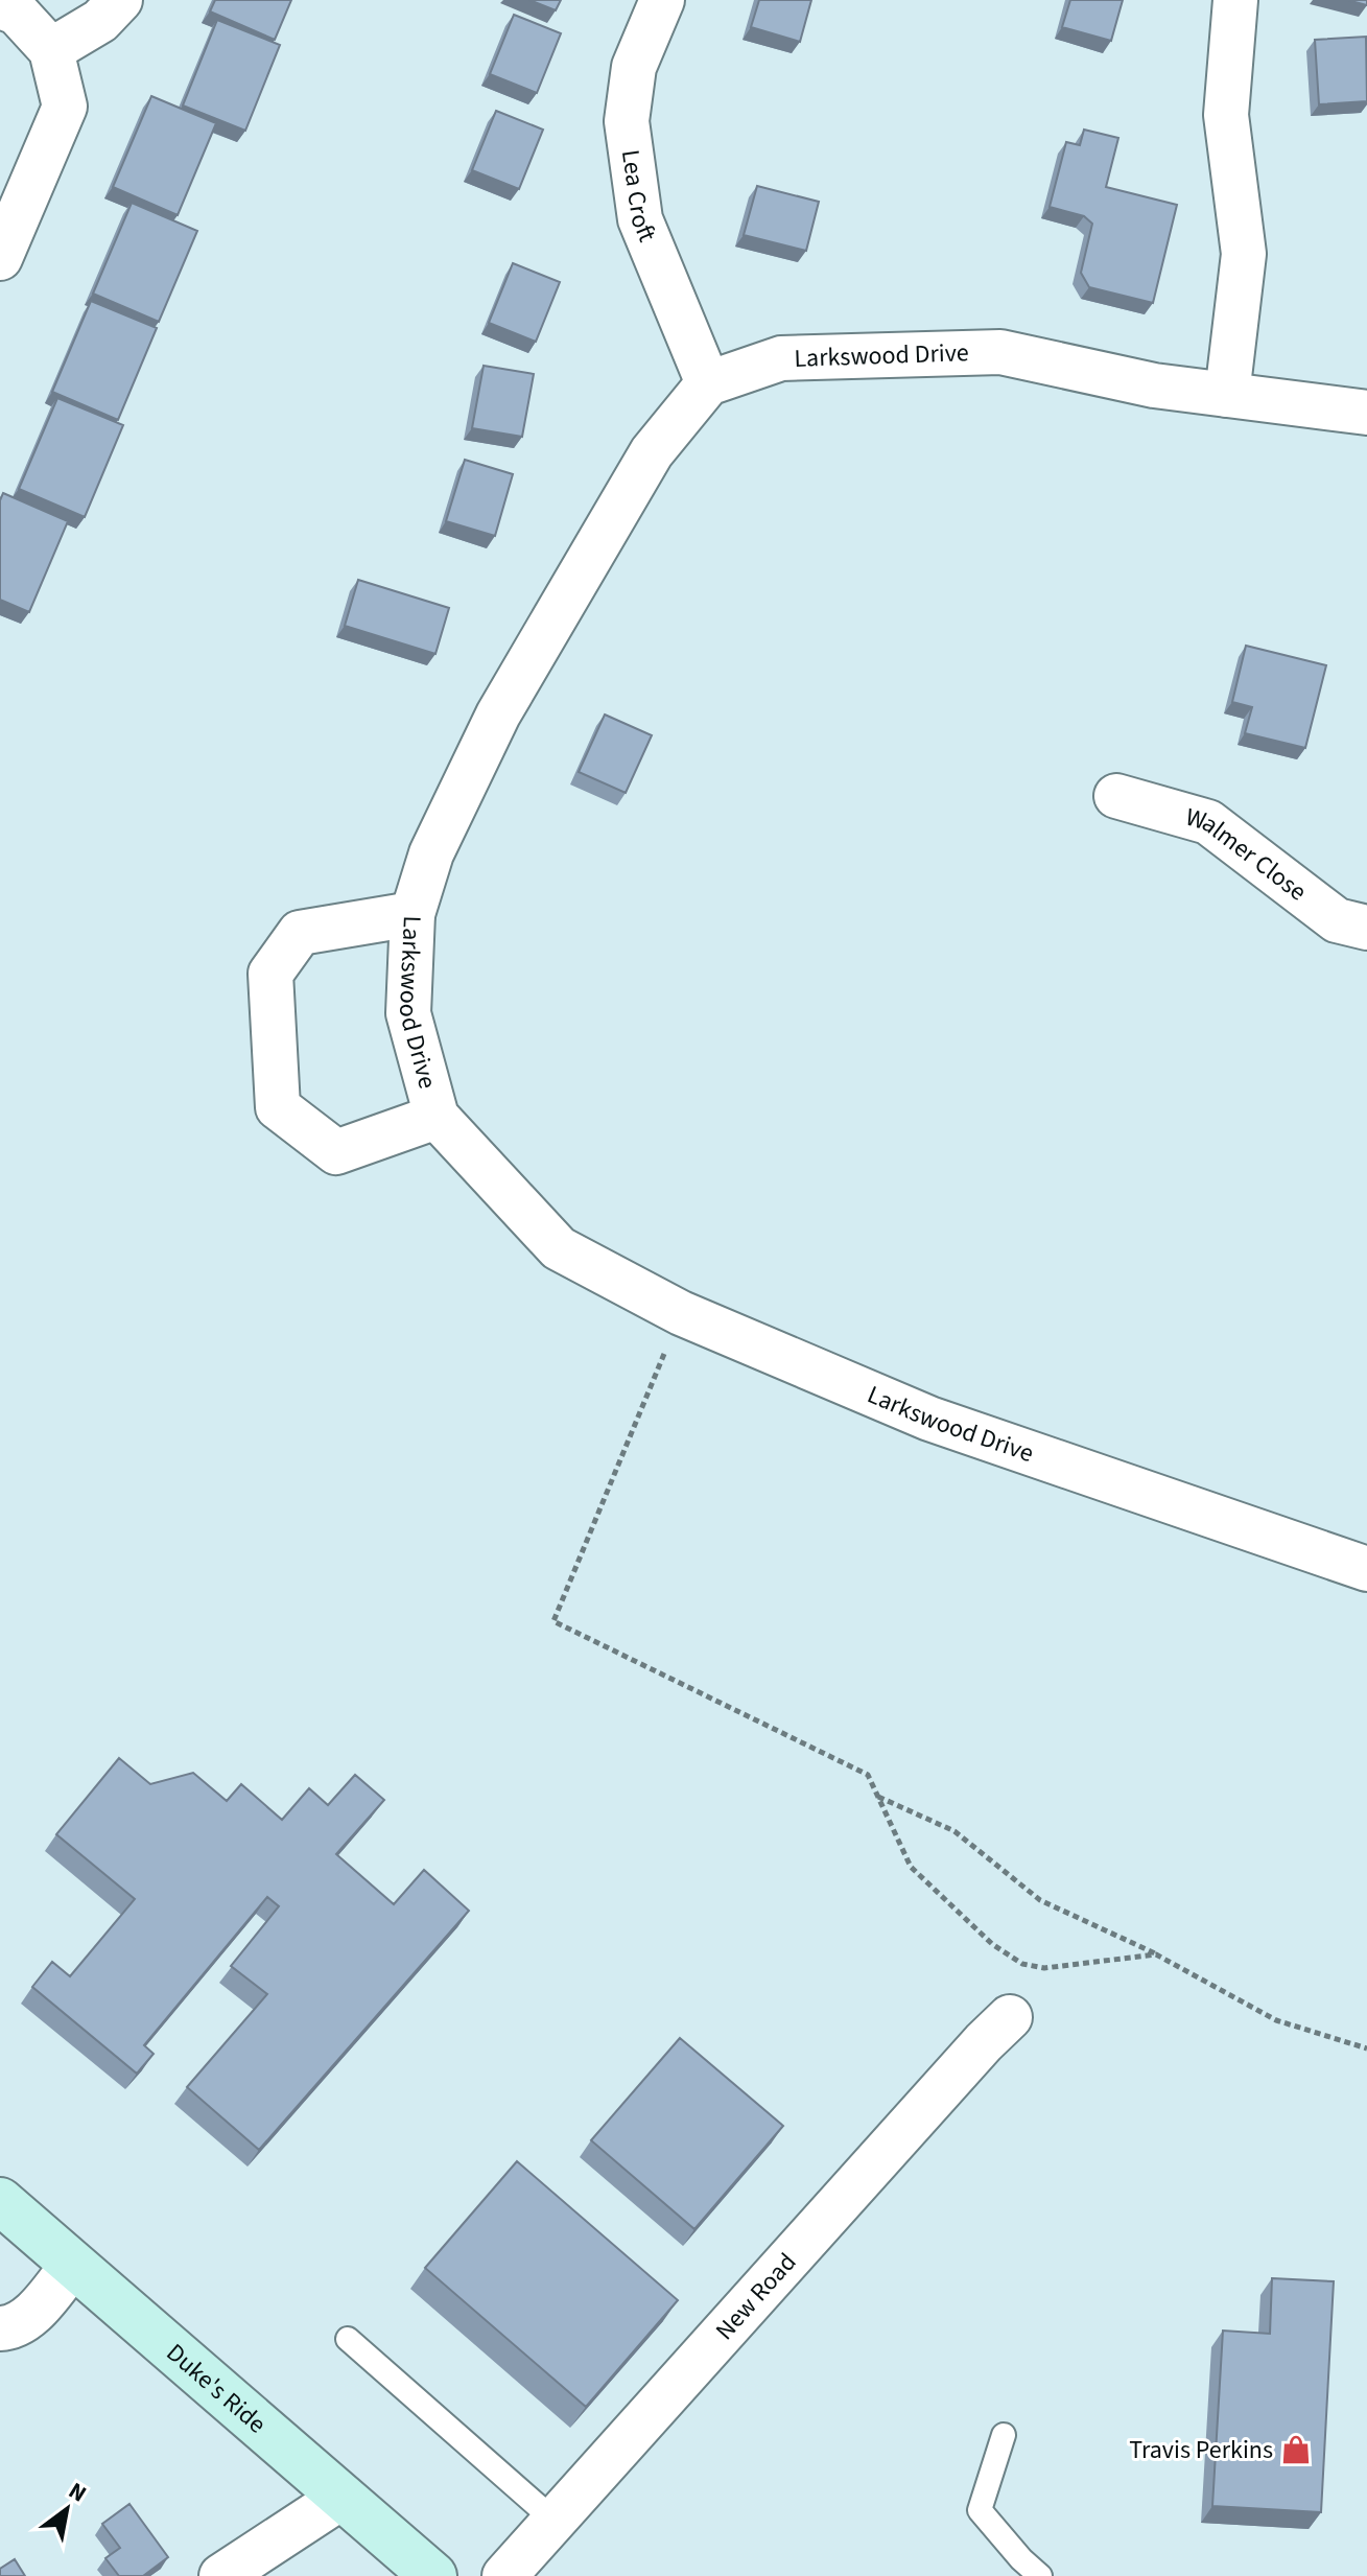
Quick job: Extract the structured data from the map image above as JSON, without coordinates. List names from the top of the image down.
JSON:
{
  "streets": {
    "main road": ["Duke's Ride"],
    "street": [
      "Lea Croft",
      "Larkswood Drive",
      "Walmer Close",
      "New Road"
    ]
  },
  "crossings": [
    ["Lea Croft", "Larkswood Drive"]
  ],
  "places": {
    "shop": ["Travis Perkins"]
  },
  "north": "top right"
}
